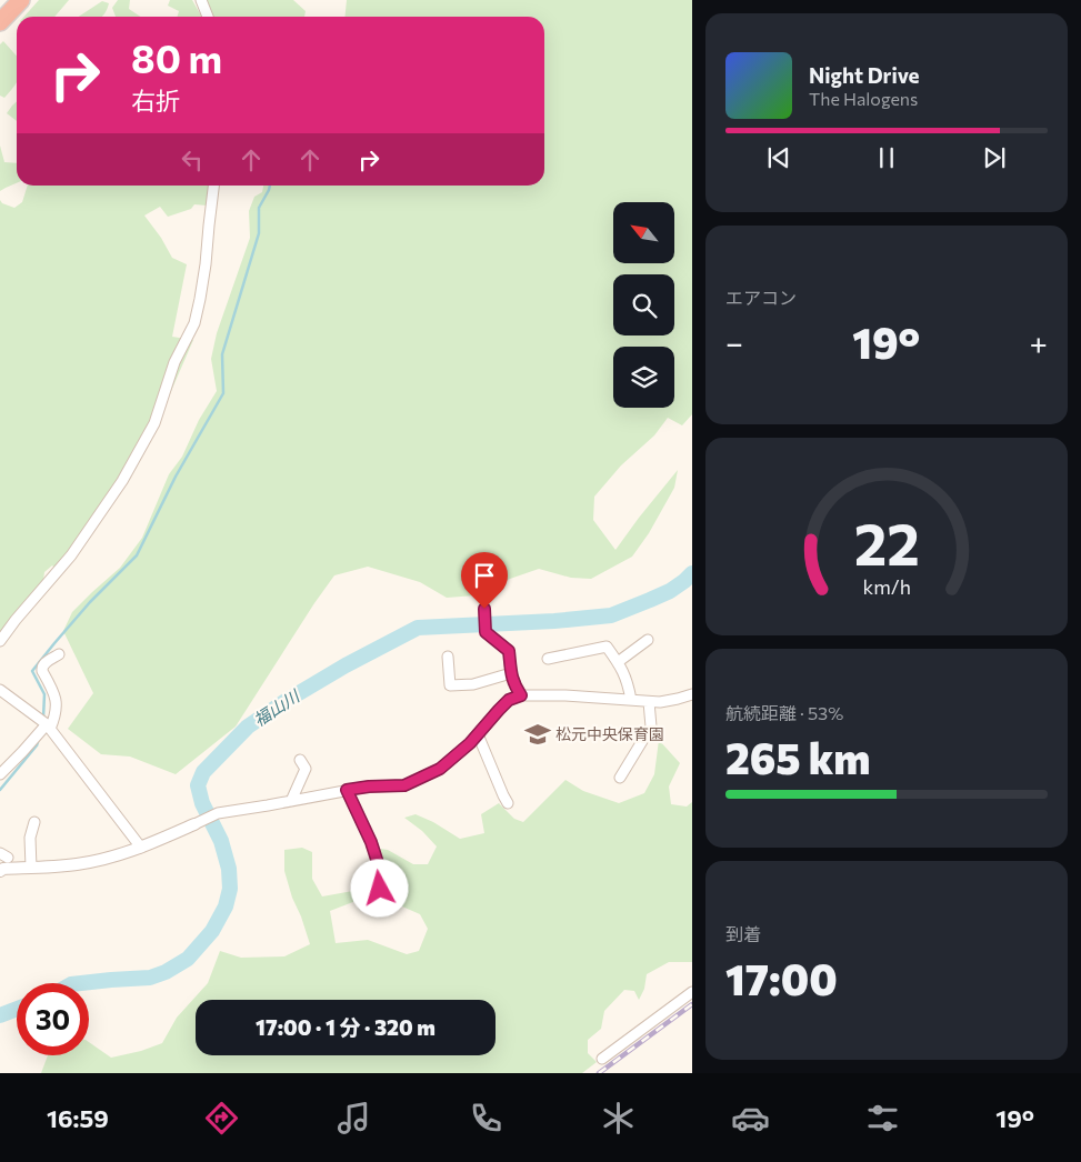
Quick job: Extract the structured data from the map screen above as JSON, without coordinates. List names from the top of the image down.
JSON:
{
  "water": ["福山川"],
  "places": {
    "school or university": ["松元中央保育園"]
  },
  "north": "top left",
  "page": {
    "turn": ["80 m", "右折"],
    "song": ["Night Drive", "The Halogens"],
    "tile": [
      "エアコン",
      ["航続距離 · 53%", "265 km"],
      ["到着", "17:00"]
    ],
    "heat": ["−", "19°", "+"],
    "limit": "30",
    "trip": "17:00 · 1 分 · 320 m",
    "tabs": ["16:59", "19°"],
    "gauge": ["22", "km/h"]
  }
}
